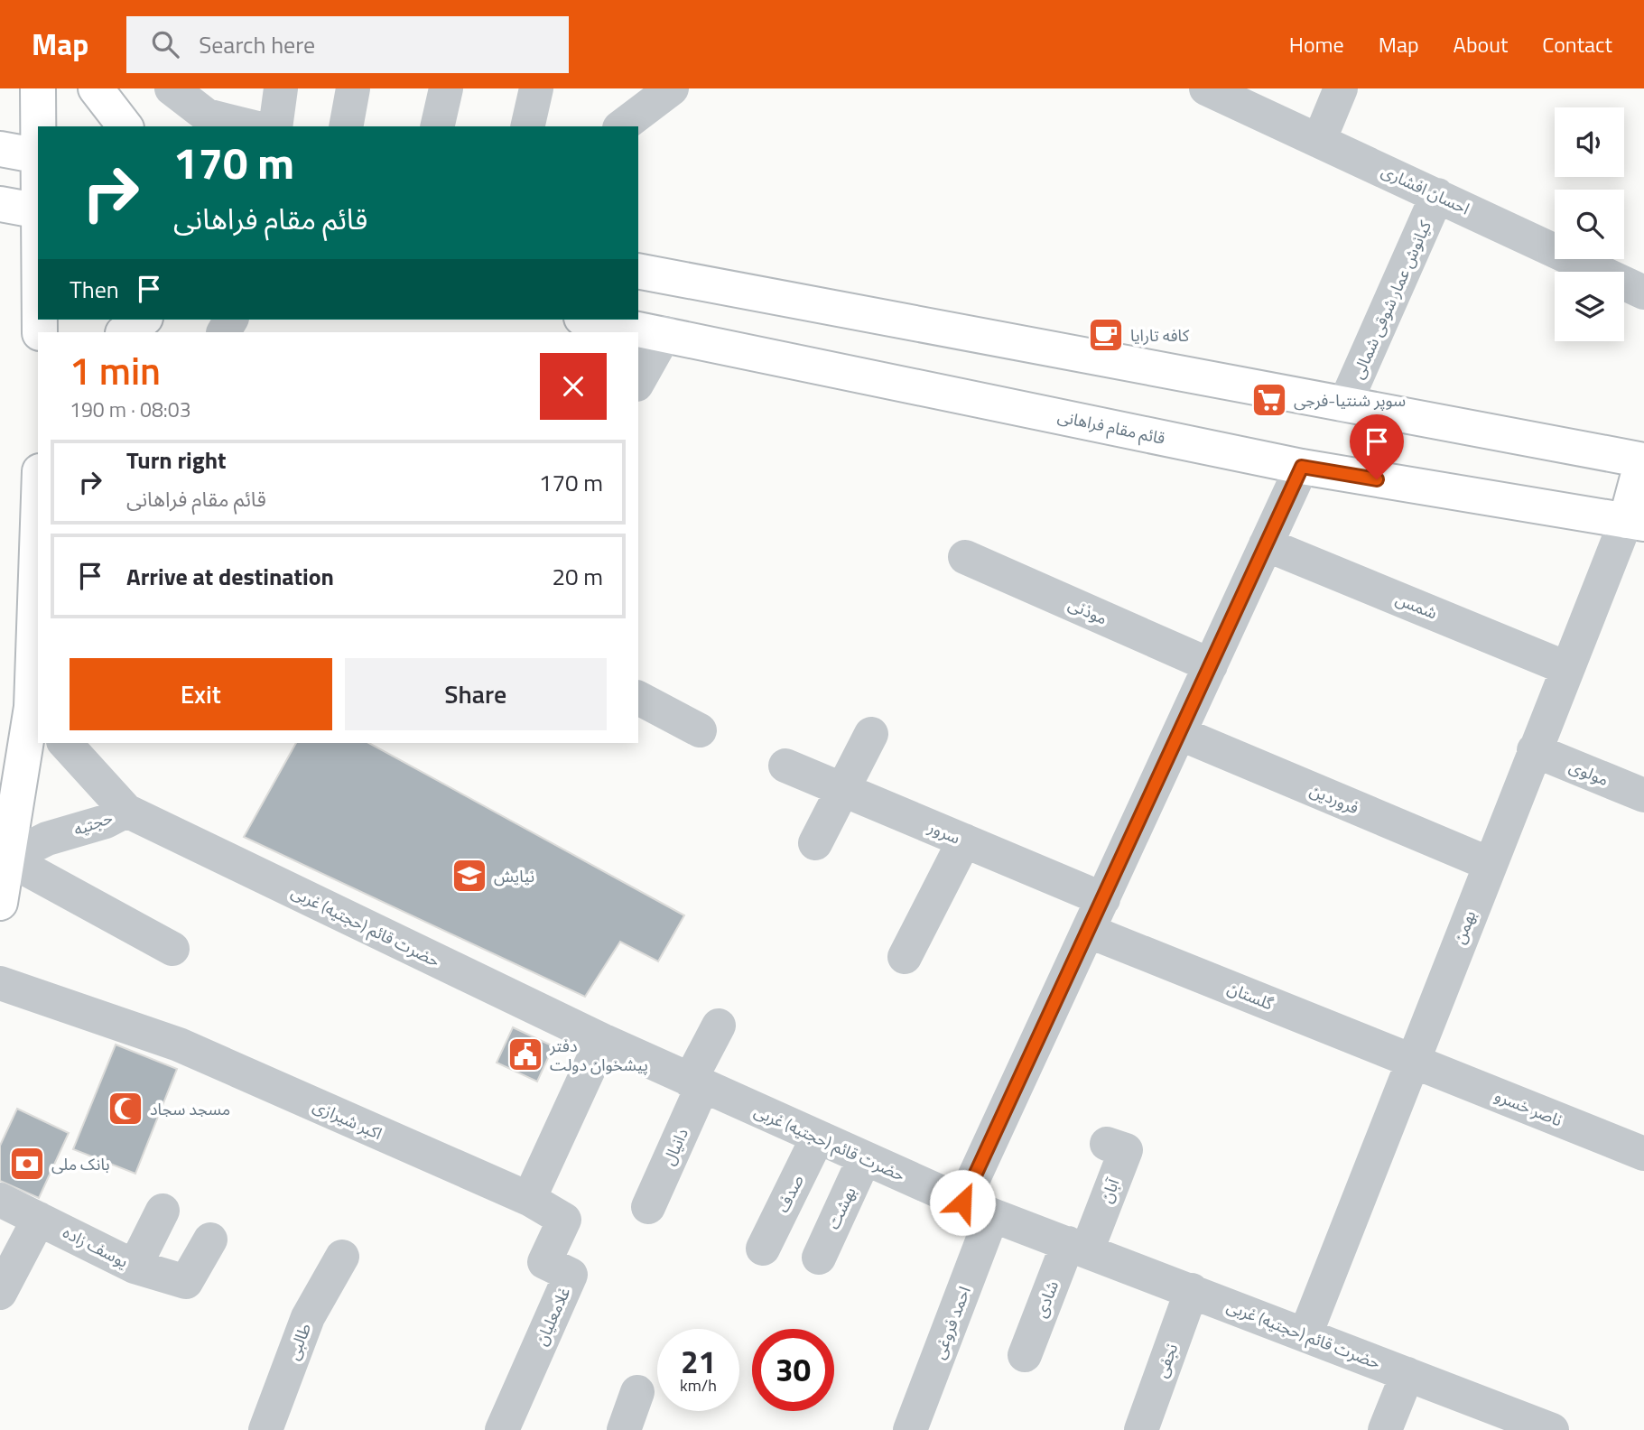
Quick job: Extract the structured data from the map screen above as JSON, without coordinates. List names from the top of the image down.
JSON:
{
  "streets": {
    "main road": ["قائم مقام فراهانی"],
    "street": [
      "احسان افشاری",
      "کیانوش عمار شوقی شمالی",
      "شمس",
      "موذنی",
      "مولوی",
      "فروردین",
      "حجتیه",
      "سرور",
      "حضرت قائم (حجتیه) غربی",
      "بهمن",
      "گلستان",
      "ناصر خسرو",
      "اکبر شیرازی",
      "دانیال",
      "آبان",
      "صدف",
      "بهشت",
      "یوسف زاده",
      "شادی",
      "غلامعلیان",
      "احمد فروغی",
      "طالبی",
      "نجفی"
    ]
  },
  "crossings": [
    ["احسان افشاری", "کیانوش عمار شوقی شمالی"],
    ["قائم مقام فراهانی", "بهمن"],
    ["قائم مقام فراهانی", "احمد فروغی"],
    ["شمس", "بهمن"],
    ["شمس", "احمد فروغی"],
    ["موذنی", "احمد فروغی"],
    ["مولوی", "بهمن"],
    ["فروردین", "بهمن"],
    ["فروردین", "احمد فروغی"],
    ["حجتیه", "حضرت قائم (حجتیه) غربی"],
    ["سرور", "احمد فروغی"],
    ["حضرت قائم (حجتیه) غربی", "بهمن"],
    ["حضرت قائم (حجتیه) غربی", "دانیال"],
    ["حضرت قائم (حجتیه) غربی", "آبان"],
    ["حضرت قائم (حجتیه) غربی", "صدف"],
    ["حضرت قائم (حجتیه) غربی", "بهشت"],
    ["حضرت قائم (حجتیه) غربی", "شادی"],
    ["حضرت قائم (حجتیه) غربی", "احمد فروغی"],
    ["حضرت قائم (حجتیه) غربی", "نجفی"],
    ["بهمن", "گلستان"],
    ["بهمن", "ناصر خسرو"],
    ["گلستان", "ناصر خسرو"],
    ["گلستان", "احمد فروغی"],
    ["اکبر شیرازی", "غلامعلیان"],
    ["آبان", "شادی"]
  ],
  "places": {
    "cafe": ["کافه تارایا"],
    "supermarket": ["سوپر شنتیا-فرجی"],
    "school or university": ["نیایش"],
    "public building": ["دفتر پیشخوان دولت"],
    "mosque": ["مسجد سجاد"],
    "bank": ["بانک ملی"]
  },
  "page": {
    "header": "Map",
    "search": "Search here",
    "nav": [
      "Home",
      "Map",
      "About",
      "Contact"
    ],
    "turn": ["170 m", "قائم مقام فراهانی"],
    "then": "Then",
    "heading": ["1 min", "190 m · 08:03"],
    "list": [
      {
        "name": "Turn right",
        "note": "قائم مقام فراهانی",
        "value": "170 m"
      },
      {
        "name": "Arrive at destination",
        "value": "20 m"
      }
    ],
    "buttons": ["Exit", "Share"],
    "speed": "21 km/h",
    "limit": "30"
  }
}
